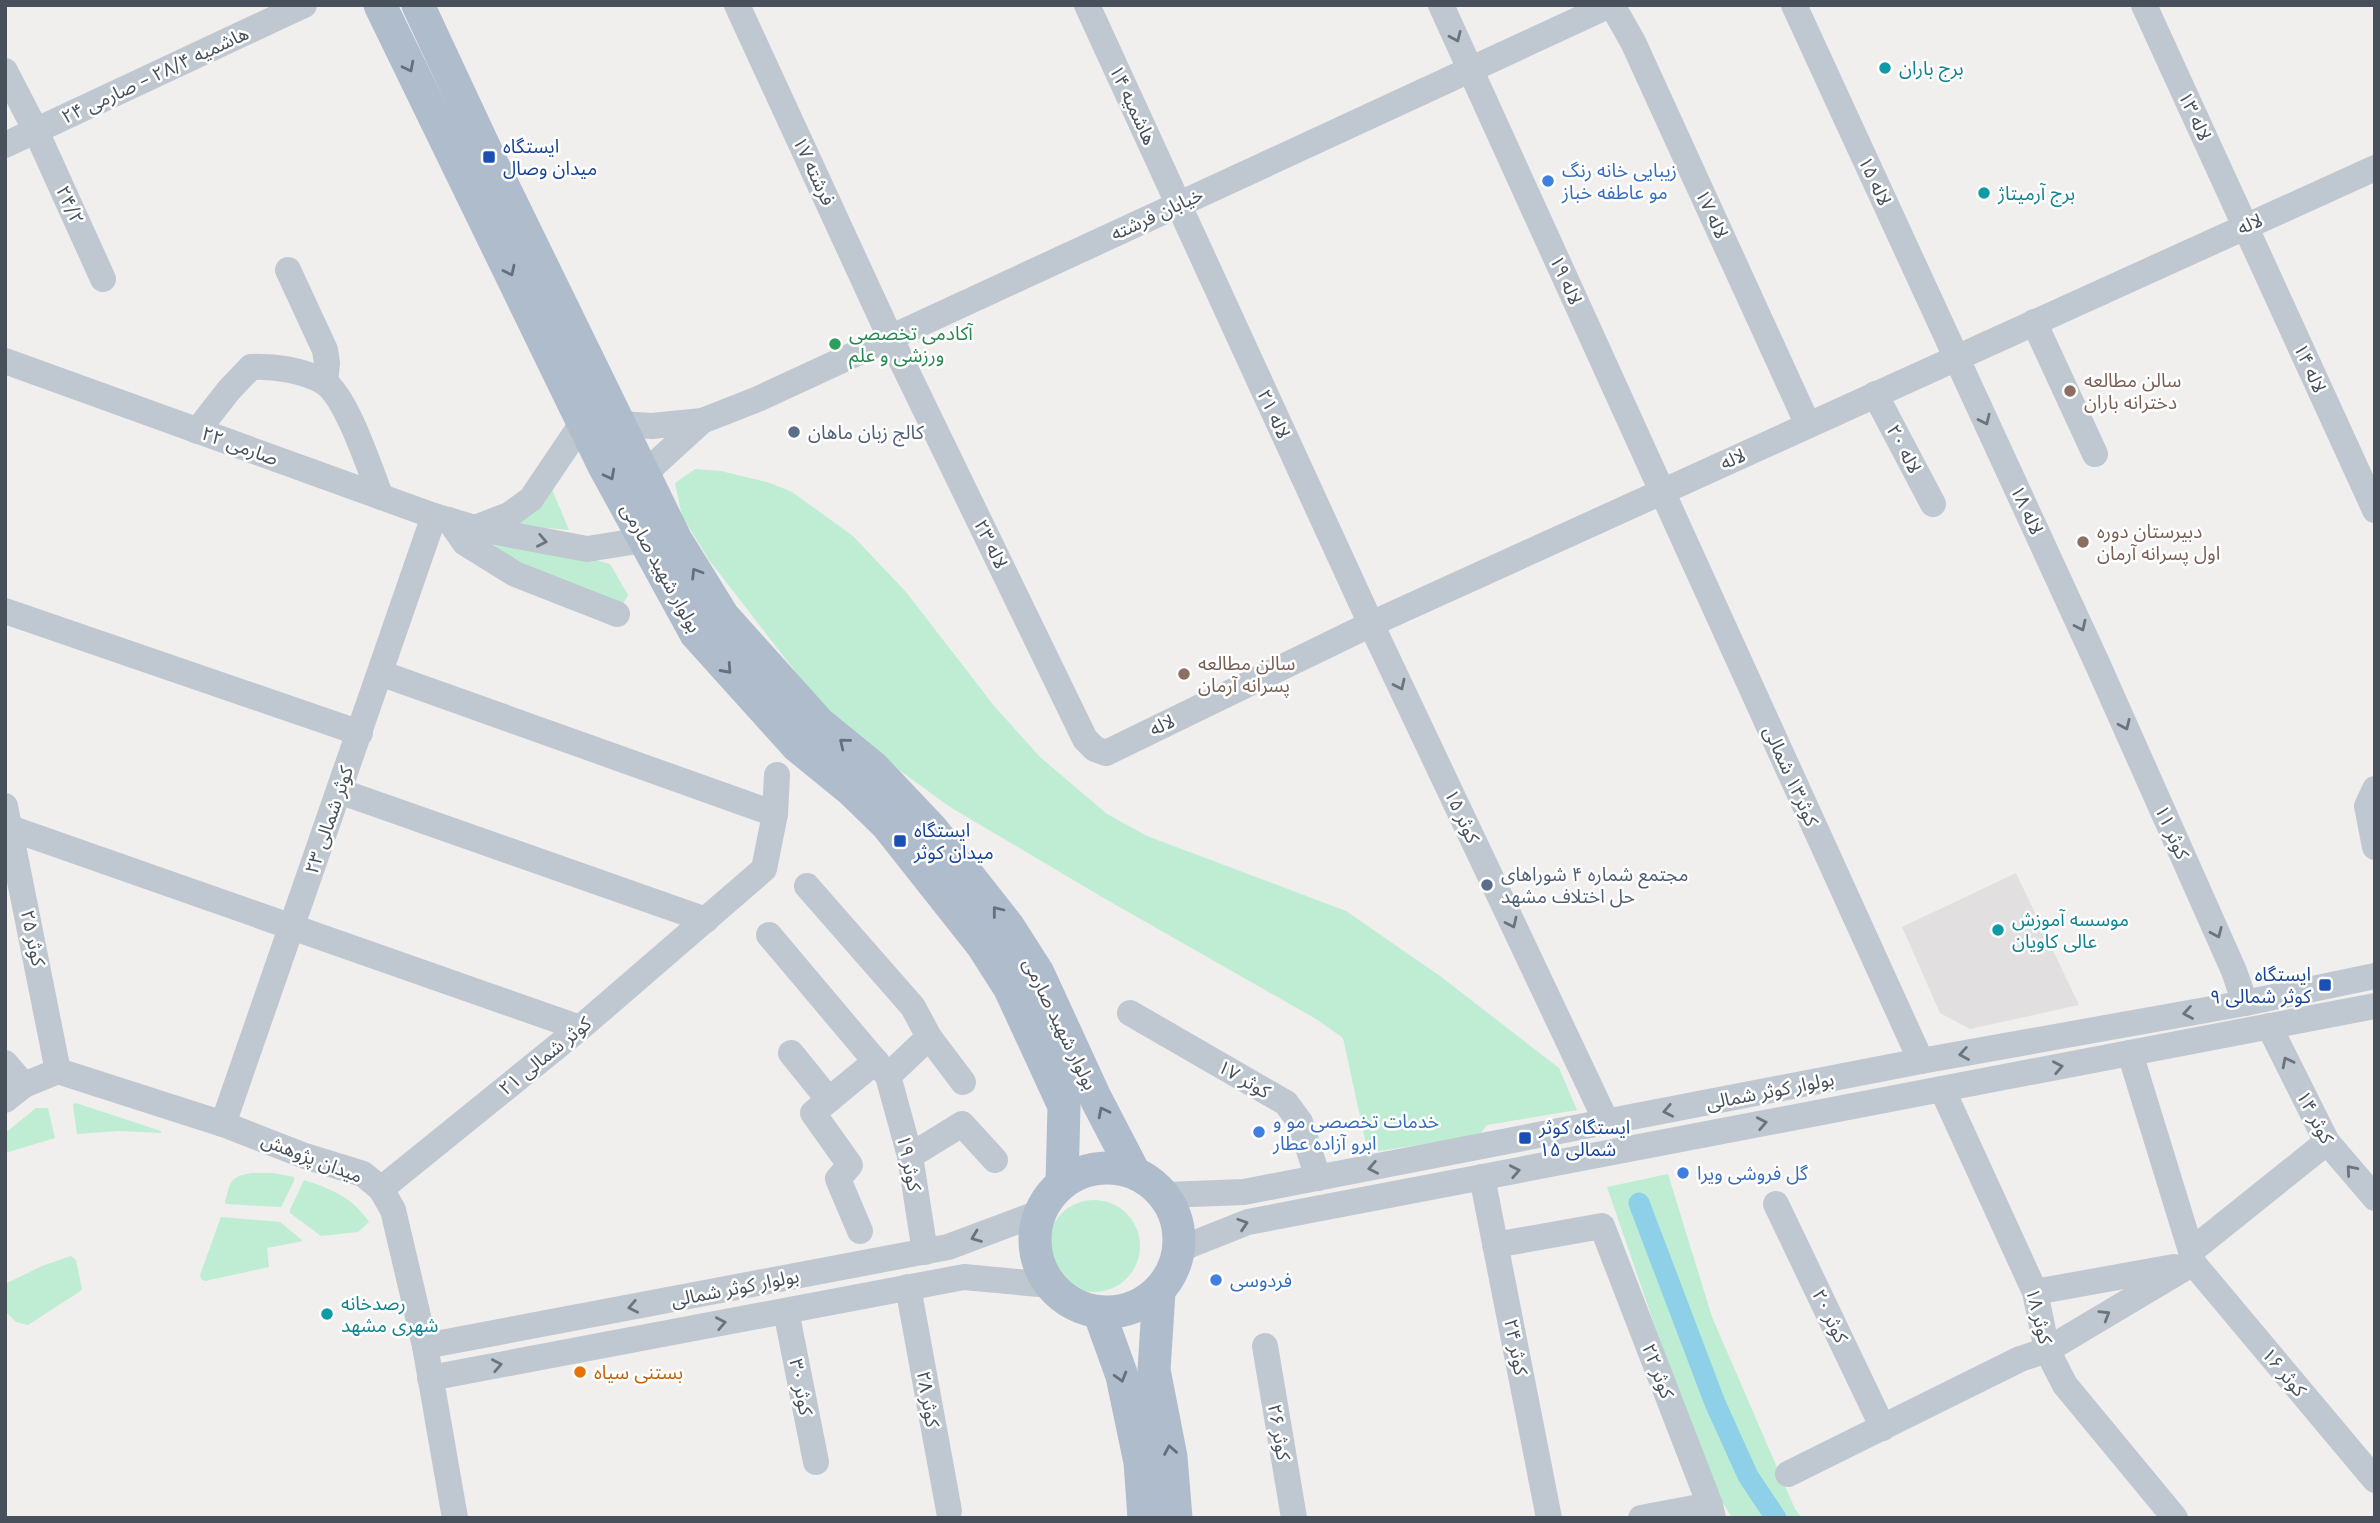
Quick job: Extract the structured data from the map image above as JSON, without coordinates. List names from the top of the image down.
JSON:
{
  "streets": {
    "main road": ["بولوار شهید صارمی"],
    "street": [
      "هاشمیه ۲۸/۴ - صارمی ۲۴",
      "هاشمیه ۱۴",
      "لاله ۱۳",
      "فرشته ۱۷",
      "لاله ۱۵",
      "۲۴/۲",
      "خیابان فرشته",
      "لاله ۱۷",
      "لاله",
      "لاله ۱۹",
      "لاله ۱۴",
      "لاله ۲۱",
      "صارمی ۲۲",
      "لاله ۲۰",
      "لاله ۱۸",
      "لاله ۲۳",
      "کوثر۱۳ شمالی",
      "کوثر ۱۵",
      "کوثر شمالی ۲۳",
      "کوثر ۱۱",
      "کوثر ۲۵",
      "کوثر شمالی ۲۱",
      "کوثر ۱۷",
      "بولوار کوثر شمالی",
      "کوثر ۱۴",
      "میدان پژوهش",
      "کوثر ۱۹",
      "کوثر ۲۰",
      "کوثر ۱۸",
      "کوثر ۲۴",
      "کوثر ۲۲",
      "کوثر ۱۶",
      "کوثر ۳۰",
      "کوثر ۲۸",
      "کوثر ۲۶"
    ]
  },
  "crossings": [
    ["هاشمیه ۲۸/۴ - صارمی ۲۴", "۲۴/۲"],
    ["هاشمیه ۱۴", "خیابان فرشته"],
    ["هاشمیه ۱۴", "لاله ۲۱"],
    ["لاله ۱۳", "لاله"],
    ["لاله ۱۳", "لاله ۱۴"],
    ["فرشته ۱۷", "خیابان فرشته"],
    ["فرشته ۱۷", "لاله ۲۳"],
    ["لاله ۱۵", "لاله"],
    ["لاله ۱۵", "لاله ۱۸"],
    ["خیابان فرشته", "لاله ۱۷"],
    ["خیابان فرشته", "لاله ۱۹"],
    ["خیابان فرشته", "لاله ۲۱"],
    ["خیابان فرشته", "لاله ۲۳"],
    ["خیابان فرشته", "بولوار شهید صارمی"],
    ["لاله ۱۷", "لاله"],
    ["لاله", "لاله ۱۹"],
    ["لاله", "لاله ۱۴"],
    ["لاله", "لاله ۲۱"],
    ["لاله", "لاله ۲۰"],
    ["لاله", "لاله ۱۸"],
    ["لاله", "لاله ۲۳"],
    ["لاله", "کوثر۱۳ شمالی"],
    ["لاله", "کوثر ۱۵"],
    ["لاله ۱۹", "کوثر۱۳ شمالی"],
    ["لاله ۲۱", "کوثر ۱۵"],
    ["صارمی ۲۲", "بولوار شهید صارمی"],
    ["صارمی ۲۲", "کوثر شمالی ۲۳"],
    ["لاله ۱۸", "کوثر ۱۱"],
    ["بولوار شهید صارمی", "بولوار کوثر شمالی"],
    ["کوثر۱۳ شمالی", "بولوار کوثر شمالی"],
    ["کوثر ۱۵", "بولوار کوثر شمالی"],
    ["کوثر شمالی ۲۳", "میدان پژوهش"],
    ["کوثر ۱۱", "بولوار کوثر شمالی"],
    ["کوثر ۲۵", "میدان پژوهش"],
    ["کوثر شمالی ۲۱", "میدان پژوهش"],
    ["کوثر ۱۷", "بولوار کوثر شمالی"],
    ["بولوار کوثر شمالی", "کوثر ۱۴"],
    ["بولوار کوثر شمالی", "میدان پژوهش"],
    ["بولوار کوثر شمالی", "کوثر ۱۹"],
    ["بولوار کوثر شمالی", "کوثر ۱۸"],
    ["بولوار کوثر شمالی", "کوثر ۲۴"],
    ["بولوار کوثر شمالی", "کوثر ۱۶"],
    ["بولوار کوثر شمالی", "کوثر ۳۰"],
    ["بولوار کوثر شمالی", "کوثر ۲۸"],
    ["کوثر ۲۴", "کوثر ۲۲"]
  ],
  "one_way": ["کوثر ۱۵", "کوثر ۱۱", "کوثر ۱۴"],
  "places": {
    "other": [
      "برج باران",
      "زیبایی خانه رنگ مو عاطفه خباز",
      "برج آرمیتاژ",
      "آکادمی تخصصی ورزشی و علم",
      "سالن مطالعه دخترانه باران",
      "کالج زبان ماهان",
      "دبیرستان دوره اول پسرانه آرمان",
      "سالن مطالعه پسرانه آرمان",
      "مجتمع شماره ۴ شوراهای حل اختلاف مشهد",
      "موسسه آموزش عالی کاویان",
      "خدمات تخصصی مو و ابرو آزاده عطار",
      "گل فروشی ویرا",
      "فردوسی",
      "رصدخانه شهری مشهد",
      "بستنی سیاه"
    ],
    "transit": [
      "ایستگاه میدان وصال",
      "ایستگاه میدان کوثر",
      "ایستگاه کوثر شمالی ۹",
      "ایستگاه کوثر شمالی ۱۵"
    ]
  }
}
